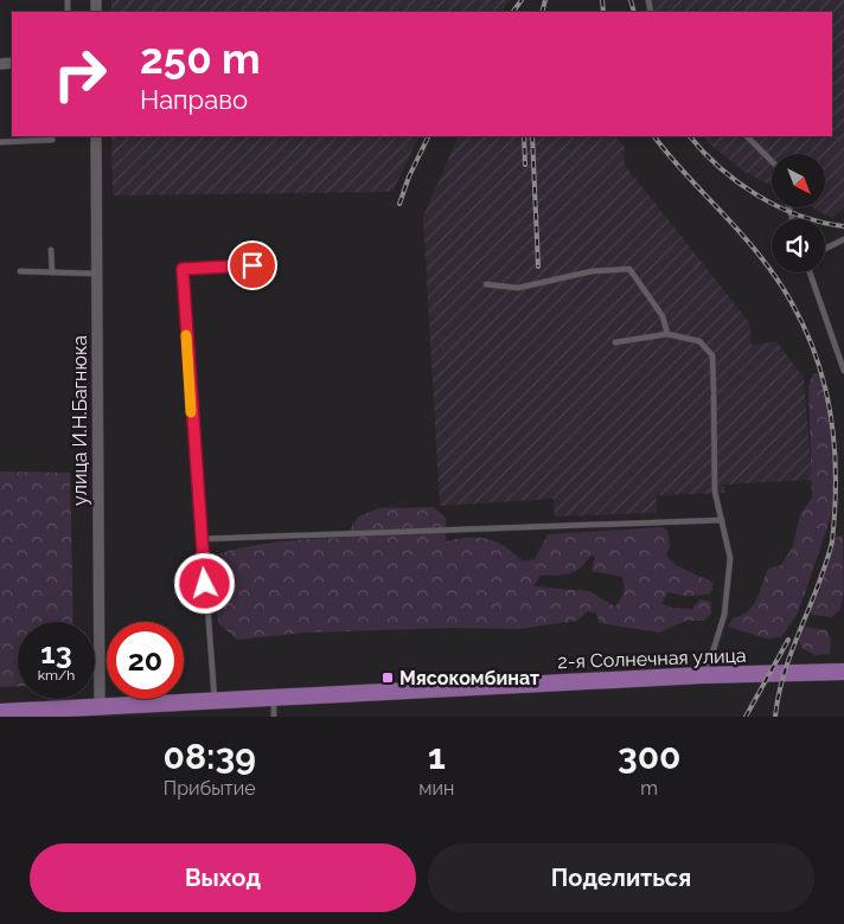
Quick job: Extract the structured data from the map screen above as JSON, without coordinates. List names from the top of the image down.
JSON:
{
  "streets": {
    "main road": ["2-я Солнечная улица"],
    "street": ["улица И.Н.Багнюка"]
  },
  "crossings": [
    ["улица И.Н.Багнюка", "2-я Солнечная улица"]
  ],
  "places": {
    "transit": ["Мясокомбинат"]
  },
  "north": "bottom right",
  "page": {
    "turn": ["250 m", "Направо"],
    "speed": "13 km/h",
    "limit": "20",
    "eta": [
      "08:39",
      "Прибытие",
      "1",
      "мин",
      "300",
      "m"
    ],
    "buttons": ["Выход", "Поделиться"]
  }
}
